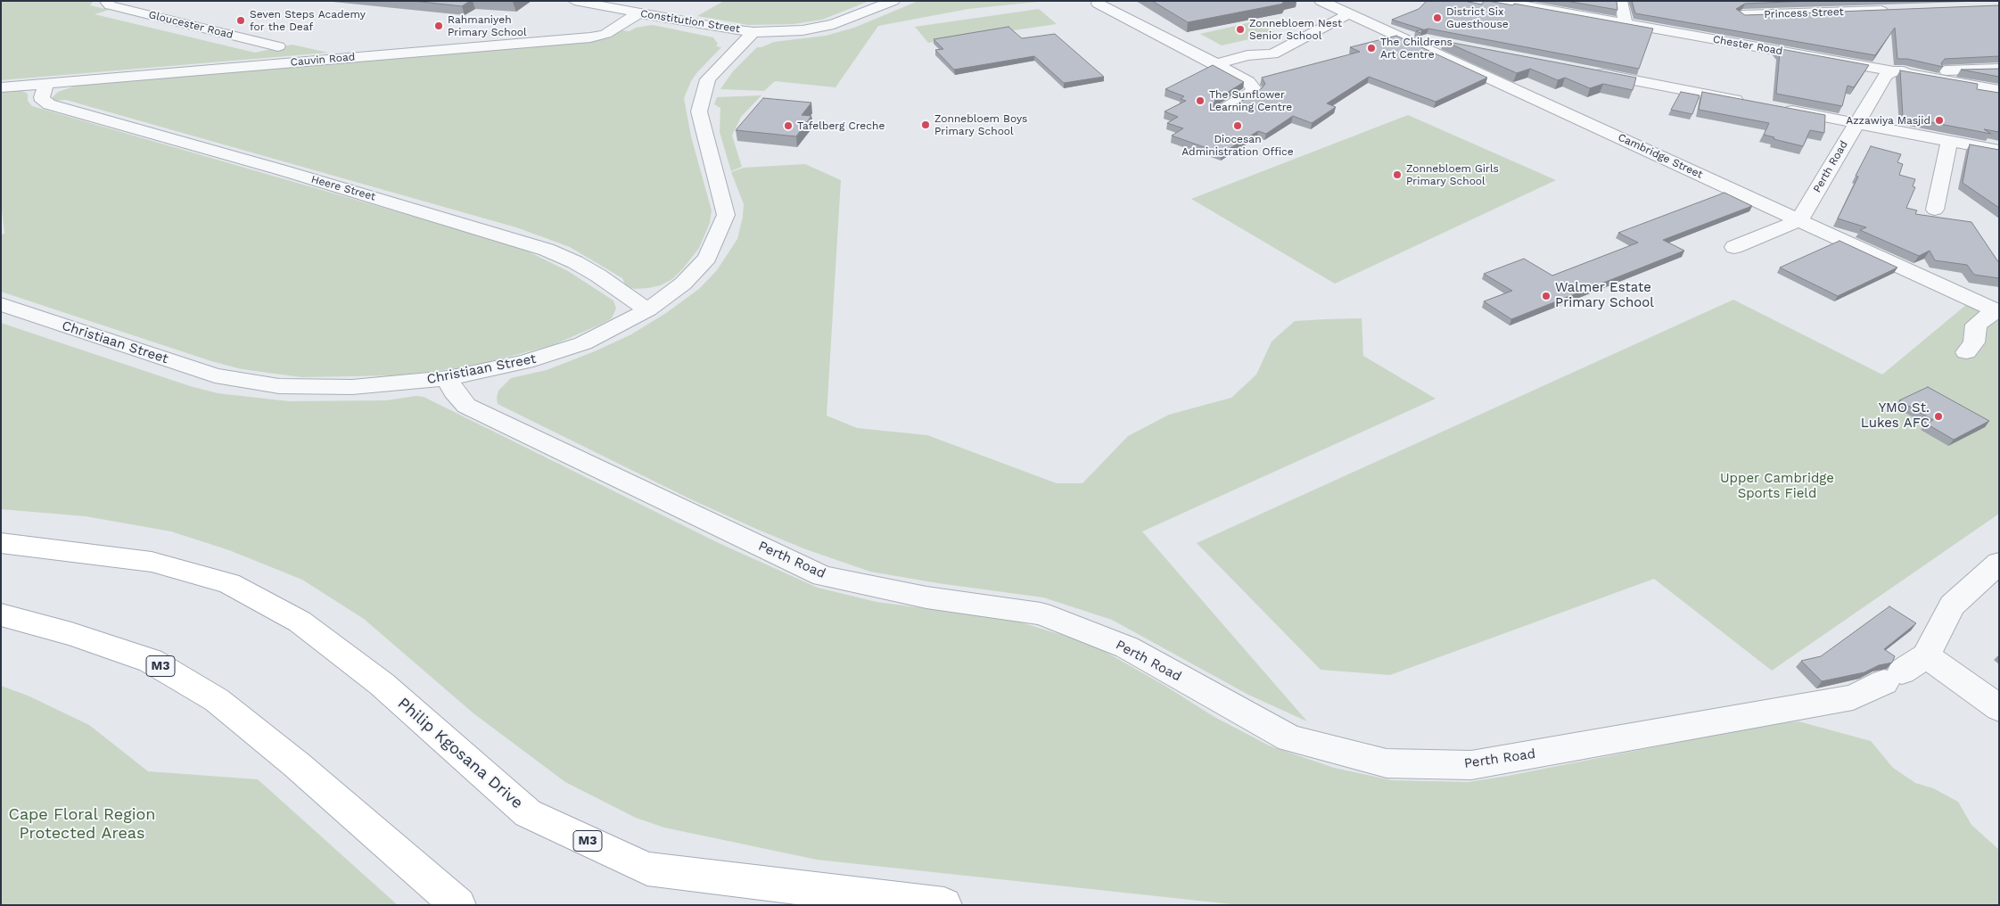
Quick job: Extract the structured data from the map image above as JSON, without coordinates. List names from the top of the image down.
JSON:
{
  "streets": {
    "main road": ["M3", "Philip Kgosana Drive"],
    "street": [
      "Princess Street",
      "Constitution Street",
      "Gloucester Road",
      "Chester Road",
      "Cauvin Road",
      "Cambridge Street",
      "Perth Road",
      "Heere Street",
      "Christiaan Street"
    ]
  },
  "crossings": [
    ["Constitution Street", "Cauvin Road"],
    ["Constitution Street", "Christiaan Street"],
    ["Chester Road", "Perth Road"],
    ["Cauvin Road", "Heere Street"],
    ["Cambridge Street", "Perth Road"],
    ["Perth Road", "Christiaan Street"],
    ["Heere Street", "Christiaan Street"]
  ],
  "parks": ["Upper Cambridge Sports Field", "Cape Floral Region Protected Areas"],
  "places": [
    "District Six Guesthouse",
    "Seven Steps Academy for the Deaf",
    "Rahmaniyeh Primary School",
    "Zonnebloem Nest Senior School",
    "The Childrens Art Centre",
    "The Sunflower Learning Centre",
    "Azzawiya Masjid",
    "Zonnebloem Boys Primary School",
    "Tafelberg Creche",
    "Diocesan Administration Office",
    "Zonnebloem Girls Primary School",
    "Walmer Estate Primary School",
    "YMO St. Lukes AFC"
  ]
}
